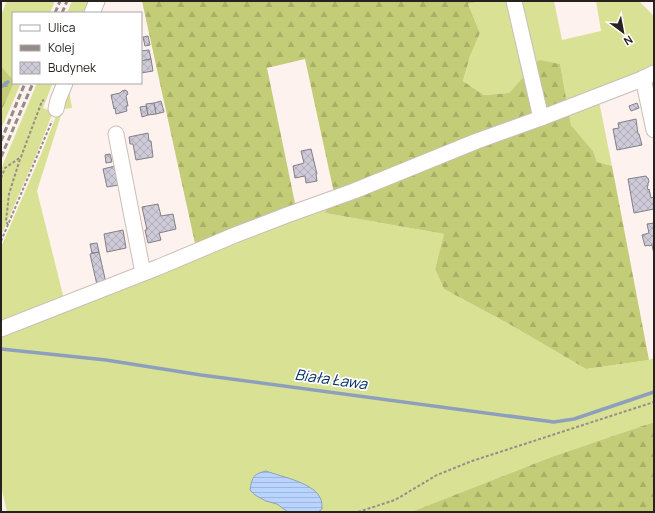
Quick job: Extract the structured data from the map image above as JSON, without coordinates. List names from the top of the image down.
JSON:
{
  "water": ["Biała Ława"],
  "legend": ["Ulica", "Kolej", "Budynek"],
  "north": "bottom right"
}
